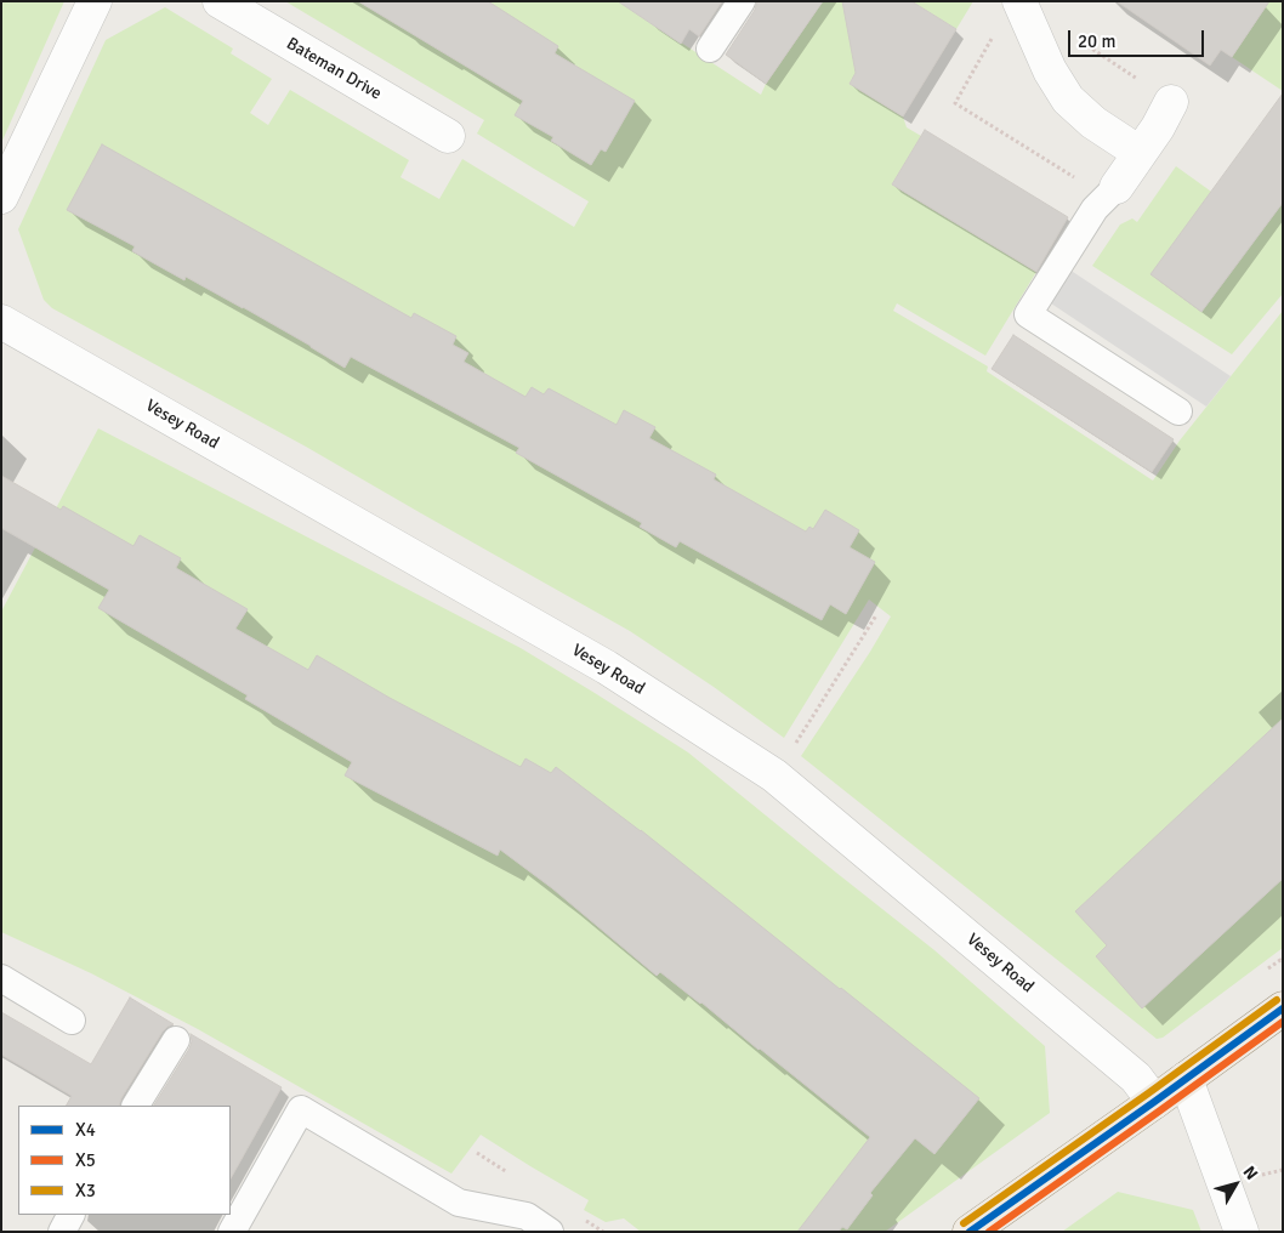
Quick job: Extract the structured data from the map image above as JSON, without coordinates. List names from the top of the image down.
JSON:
{
  "streets": {
    "street": ["Bateman Drive", "Vesey Road"]
  },
  "lines": ["transit line X3", "transit line X4", "transit line X5"],
  "legend": ["X4", "X5", "X3"],
  "scale_bar": "20 m",
  "north": "top right"
}
